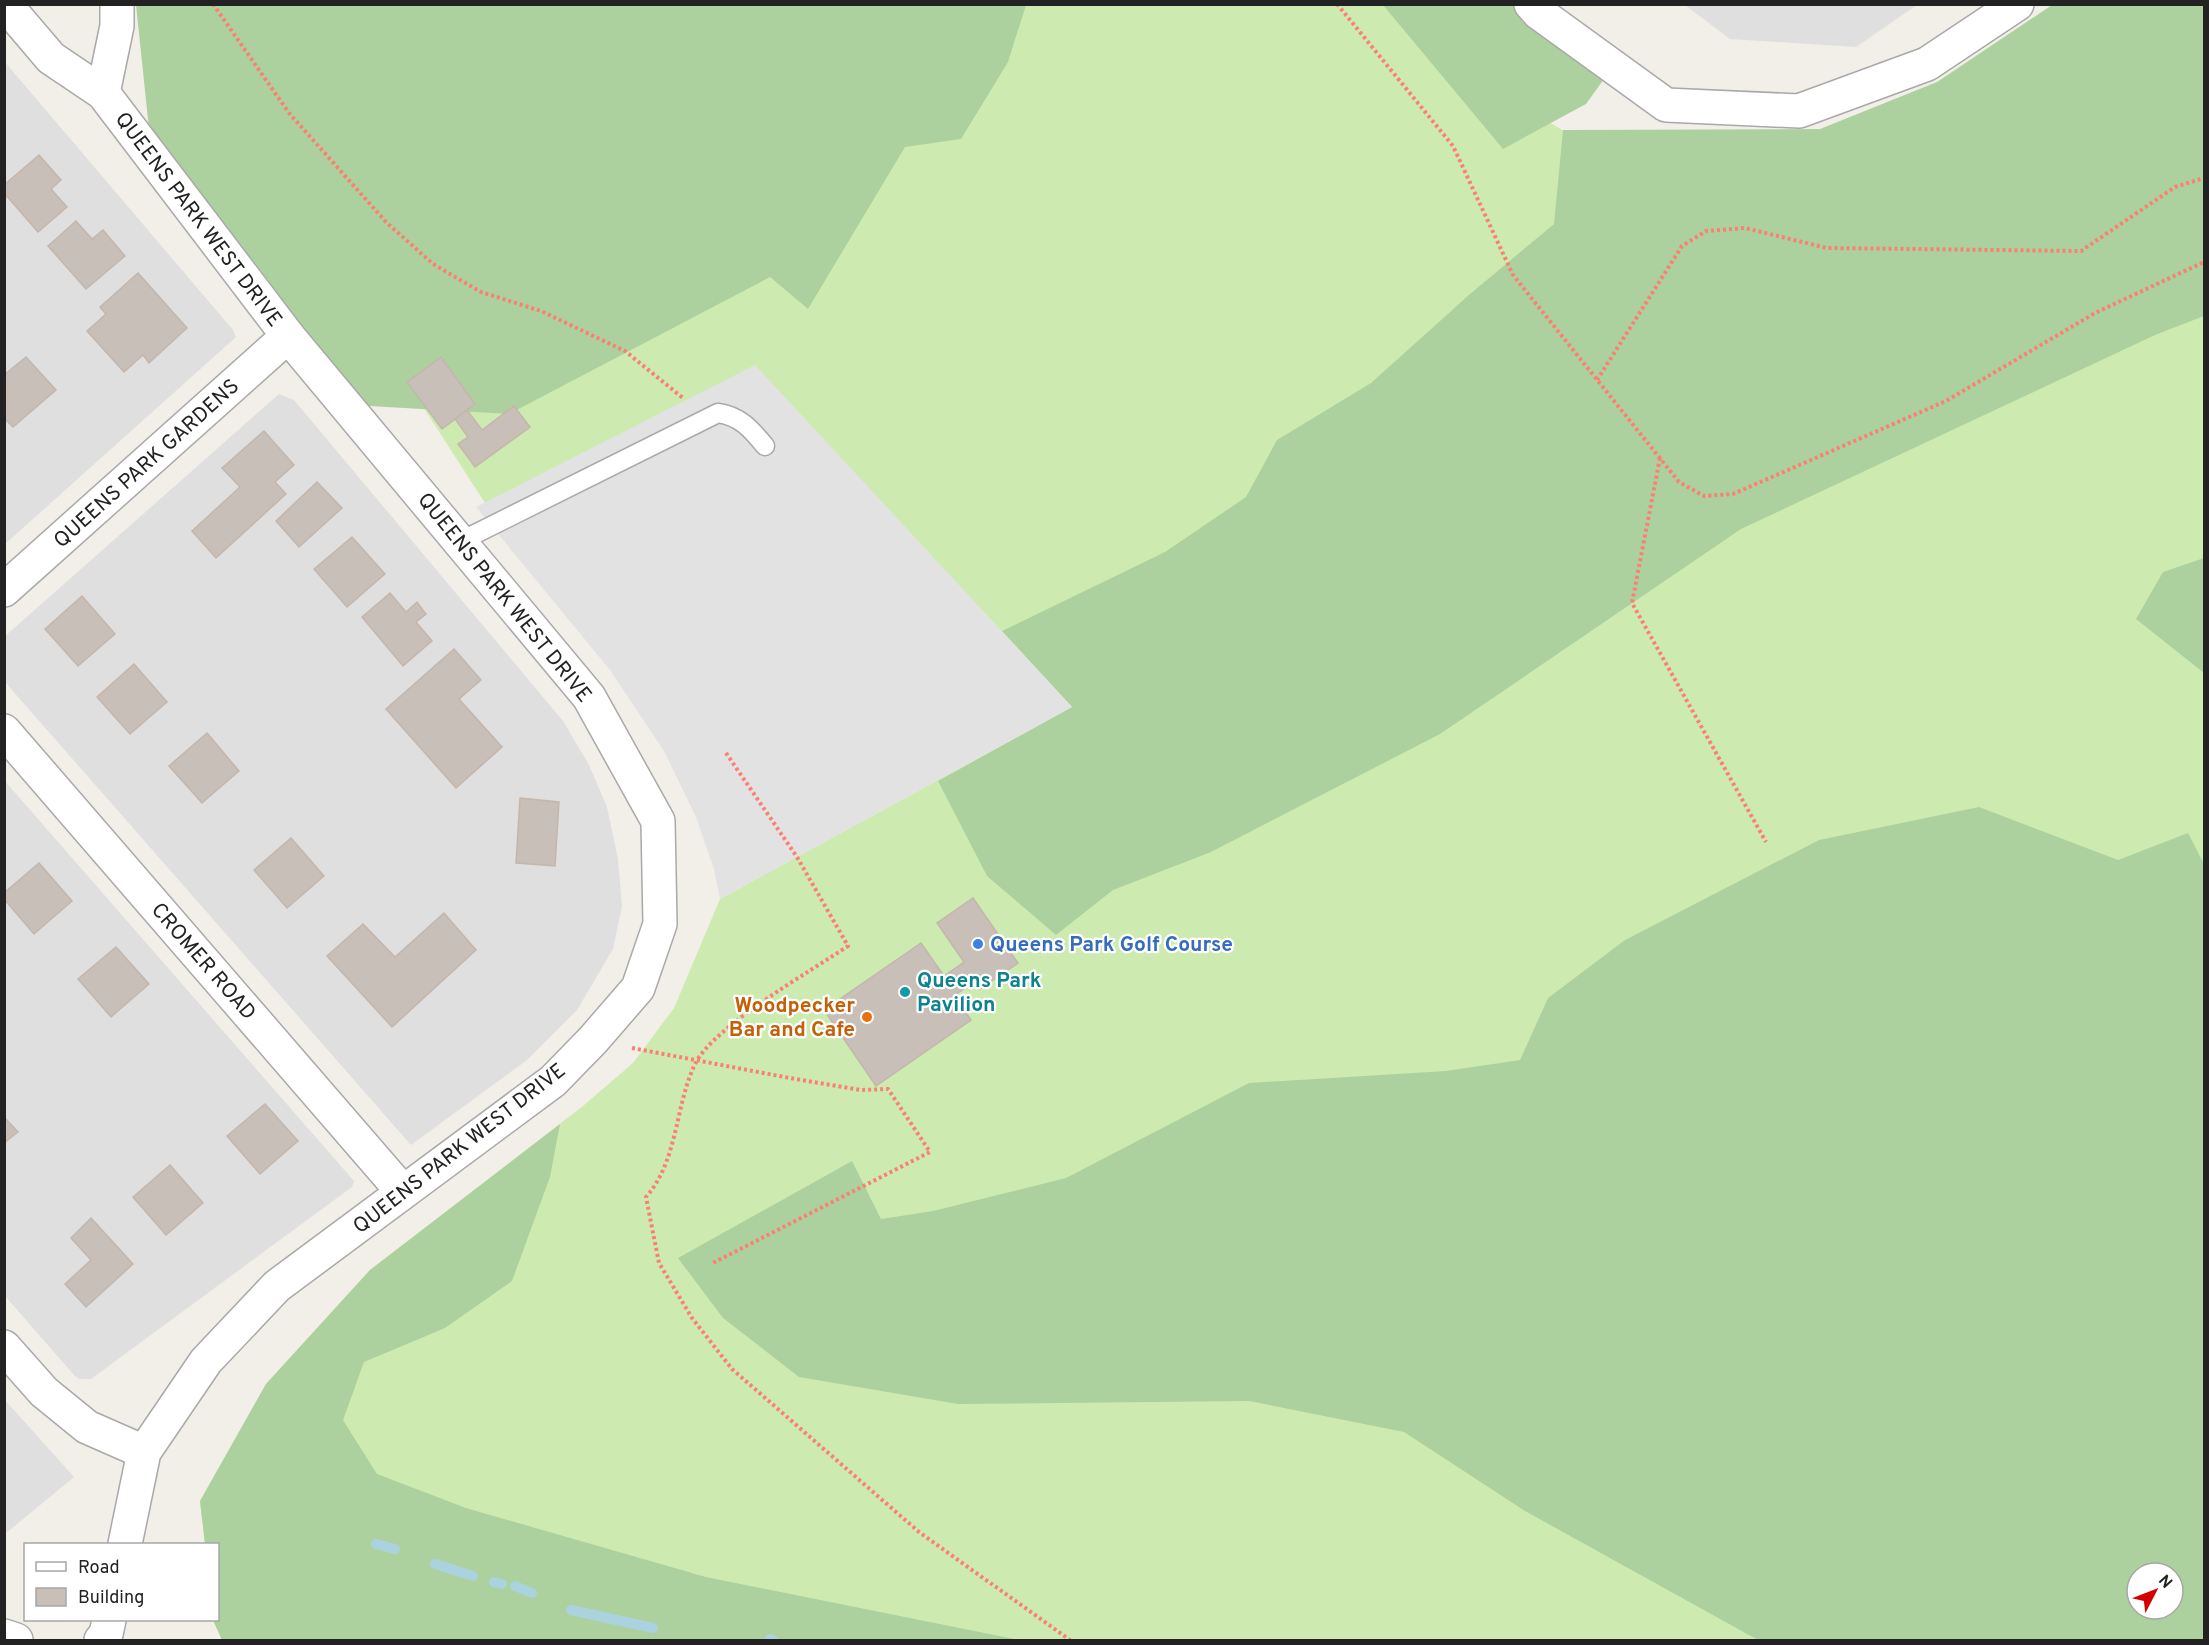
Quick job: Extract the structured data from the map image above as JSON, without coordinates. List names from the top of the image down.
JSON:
{
  "streets": {
    "street": ["QUEENS PARK WEST DRIVE", "QUEENS PARK GARDENS", "CROMER ROAD"]
  },
  "crossings": [
    ["QUEENS PARK WEST DRIVE", "QUEENS PARK GARDENS"],
    ["QUEENS PARK WEST DRIVE", "CROMER ROAD"]
  ],
  "places": ["Queens Park Golf Course", "Queens Park Pavilion", "Woodpecker Bar and Cafe"],
  "legend": ["Road", "Building"],
  "north": "top right"
}
